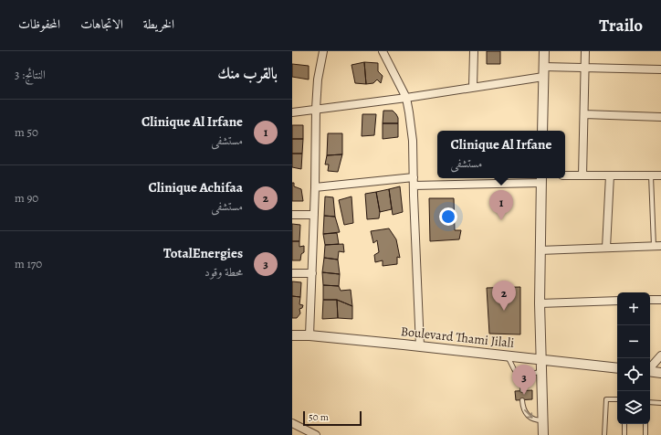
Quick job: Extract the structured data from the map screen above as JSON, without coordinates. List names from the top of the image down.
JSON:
{
  "streets": {
    "street": ["Boulevard Thami Jilali"]
  },
  "scale_bar": "50 m",
  "page": {
    "header": "Trailo",
    "nav": ["الخريطة", "الاتجاهات", "المحفوظات"],
    "heading": ["بالقرب منك", "النتائج: 3"],
    "list": [
      {
        "mark": "1",
        "name": "Clinique Al Irfane",
        "note": "مستشفى",
        "value": "50 m"
      },
      {
        "mark": "2",
        "name": "Clinique Achifaa",
        "note": "مستشفى",
        "value": "90 m"
      },
      {
        "mark": "3",
        "name": "TotalEnergies",
        "note": "محطة وقود",
        "value": "170 m"
      }
    ],
    "popup": ["Clinique Al Irfane", "مستشفى"],
    "pins": ["1", "2", "3"],
    "map_buttons": ["+", "−"],
    "scale": "50 m"
  }
}
